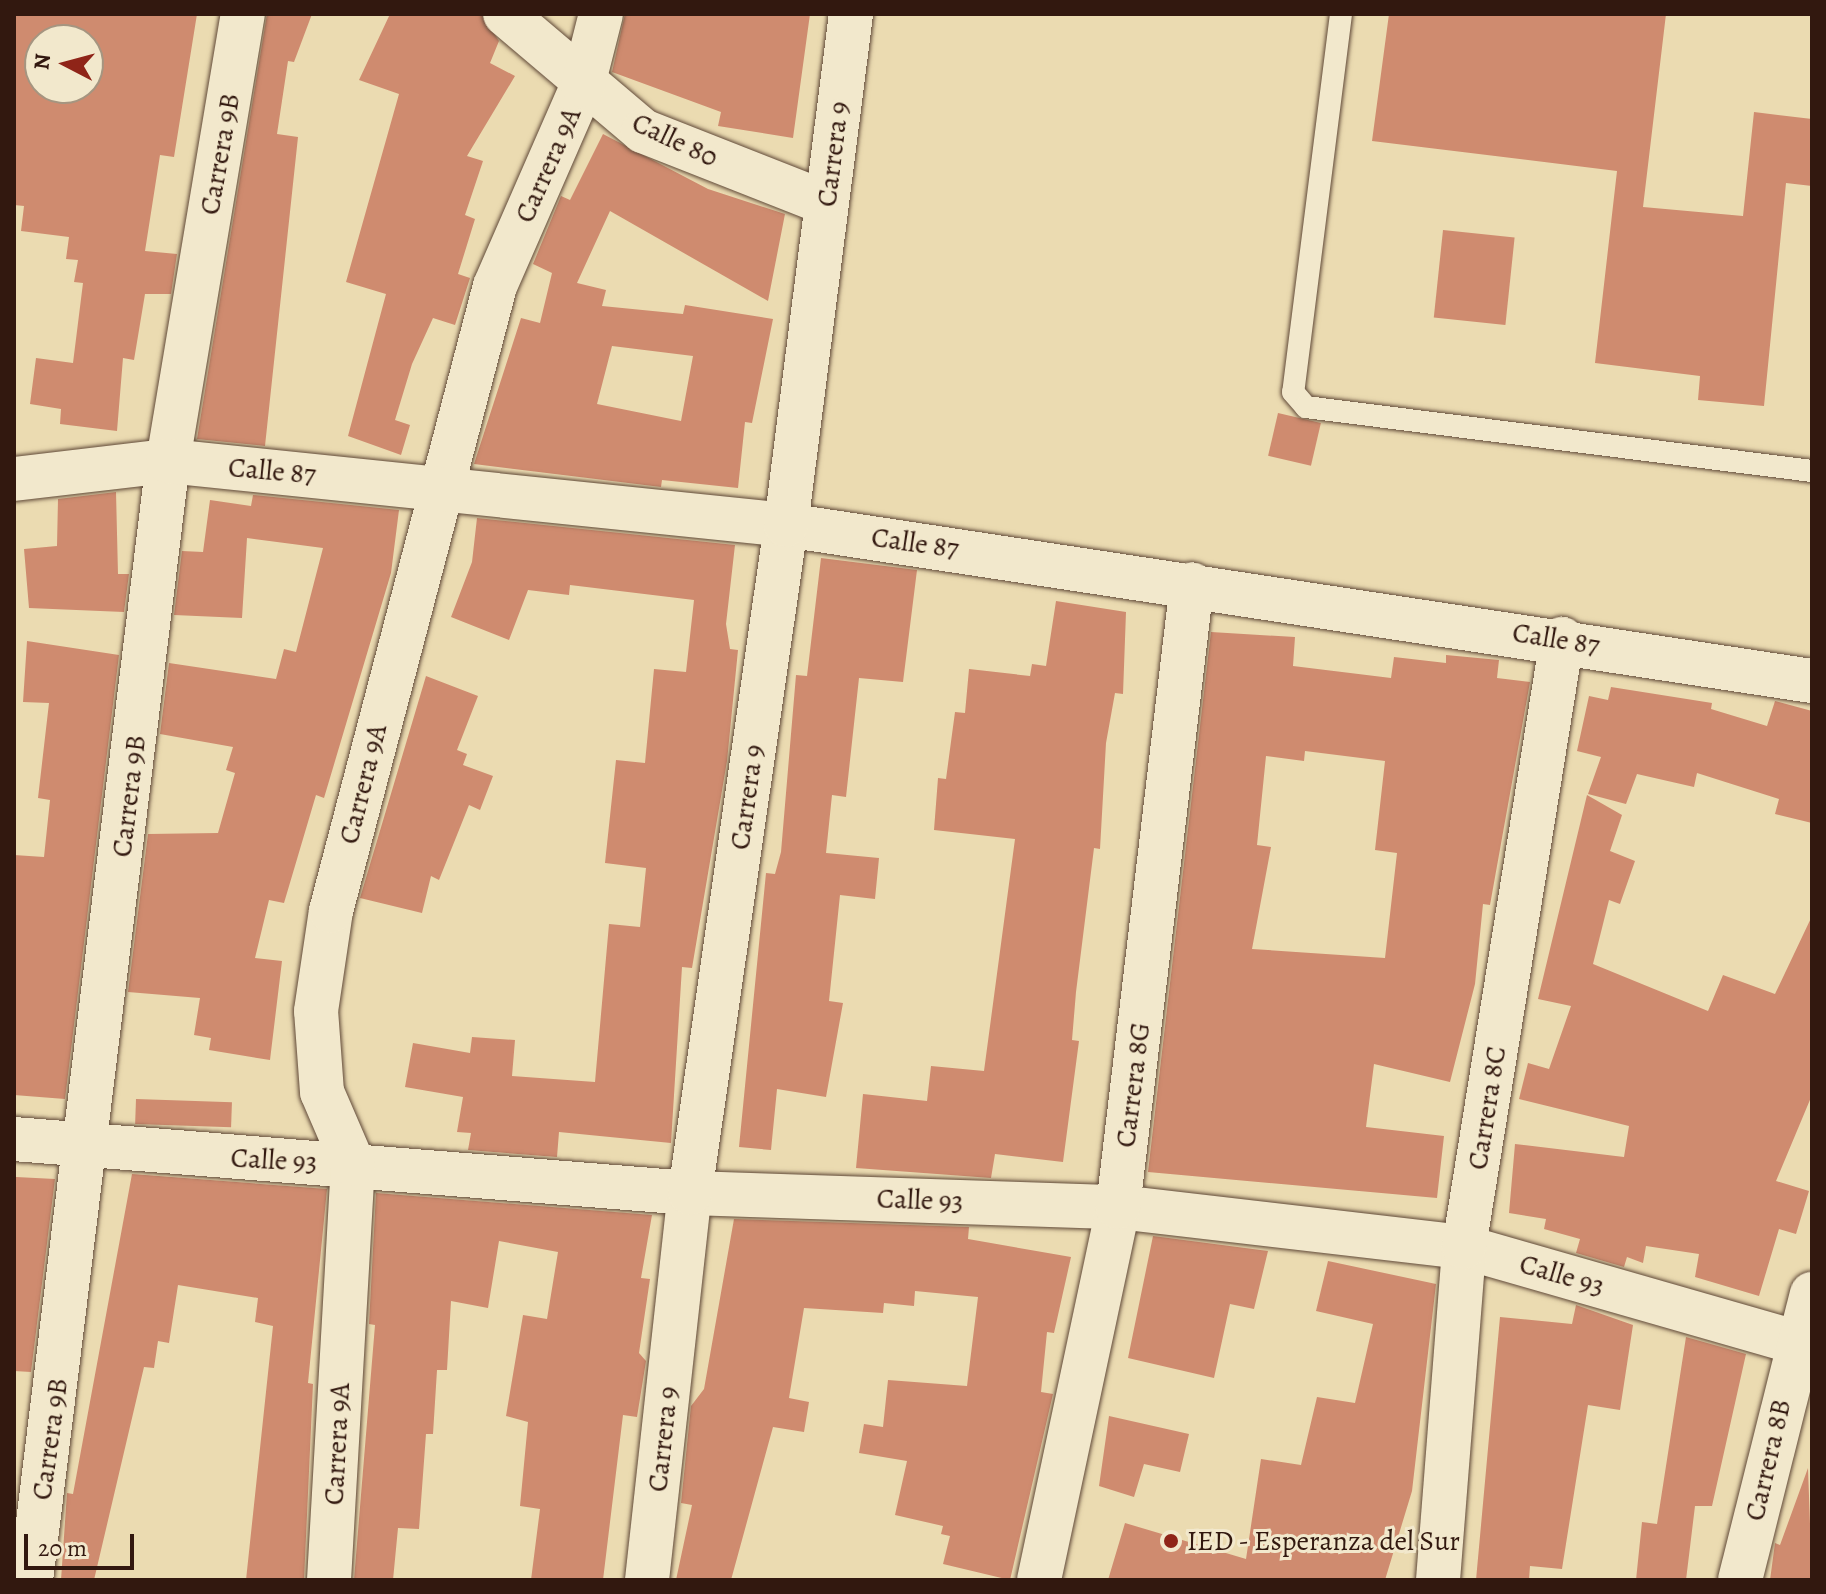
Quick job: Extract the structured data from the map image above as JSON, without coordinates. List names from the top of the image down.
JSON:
{
  "streets": {
    "street": [
      "Calle 80",
      "Carrera 9B",
      "Carrera 9",
      "Carrera 9A",
      "Calle 87",
      "Carrera 8G",
      "Carrera 8C",
      "Calle 93",
      "Carrera 8B"
    ]
  },
  "crossings": [
    ["Calle 80", "Carrera 9"],
    ["Calle 80", "Carrera 9A"],
    ["Carrera 9B", "Calle 87"],
    ["Carrera 9B", "Calle 93"],
    ["Carrera 9", "Calle 87"],
    ["Carrera 9", "Calle 93"],
    ["Carrera 9A", "Calle 87"],
    ["Carrera 9A", "Calle 93"],
    ["Calle 87", "Carrera 8G"],
    ["Calle 87", "Carrera 8C"],
    ["Carrera 8G", "Calle 93"],
    ["Carrera 8C", "Calle 93"],
    ["Calle 93", "Carrera 8B"]
  ],
  "places": ["IED - Esperanza del Sur"],
  "scale_bar": "20 m",
  "north": "left"
}
